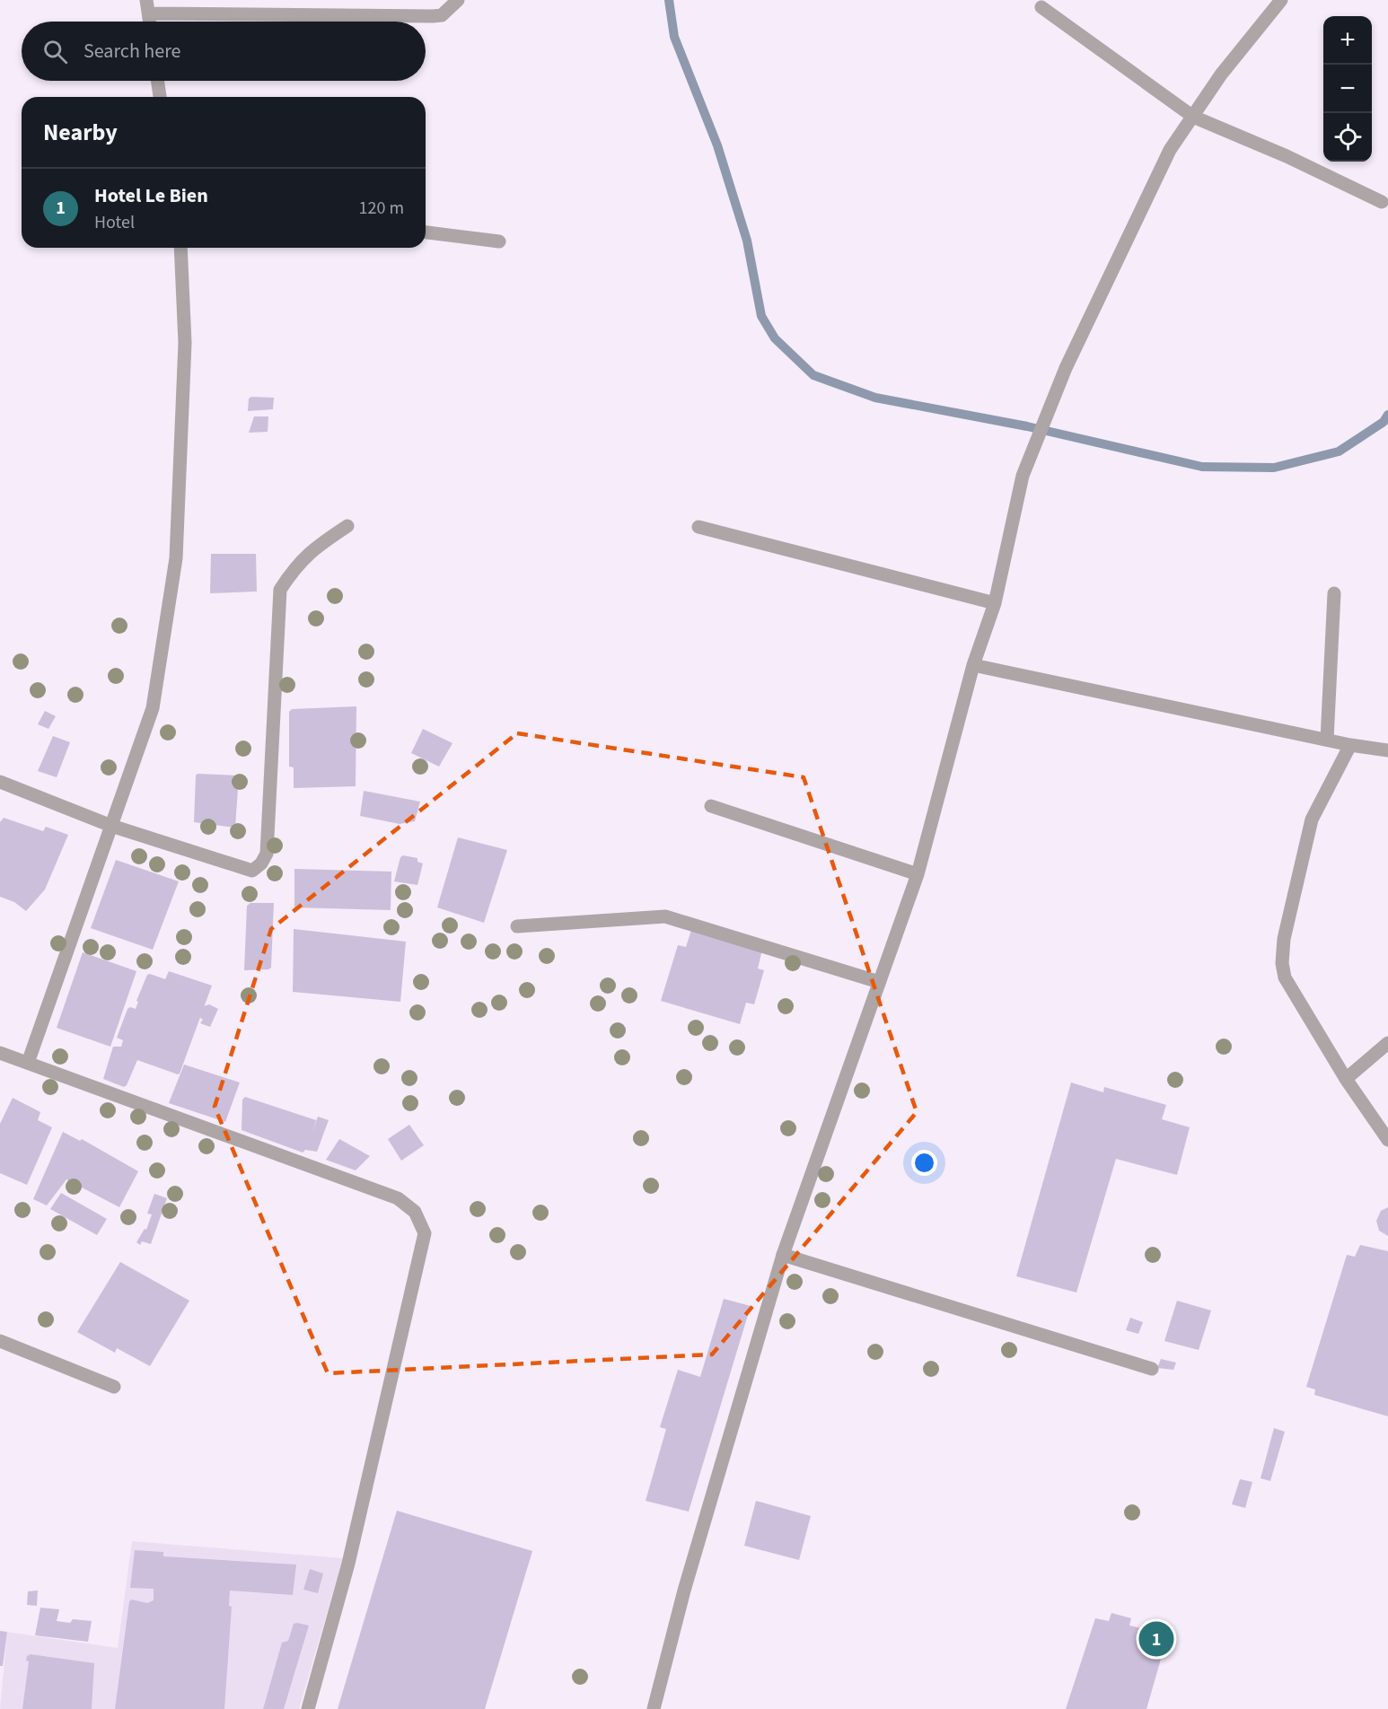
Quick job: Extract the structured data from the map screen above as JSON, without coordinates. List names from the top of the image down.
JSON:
{
  "page": {
    "map_buttons": ["+", "−"],
    "search": "Search here",
    "heading": "Nearby",
    "list": [
      {
        "mark": "1",
        "name": "Hotel Le Bien",
        "note": "Hotel",
        "value": "120 m"
      }
    ],
    "pins": "1"
  }
}
